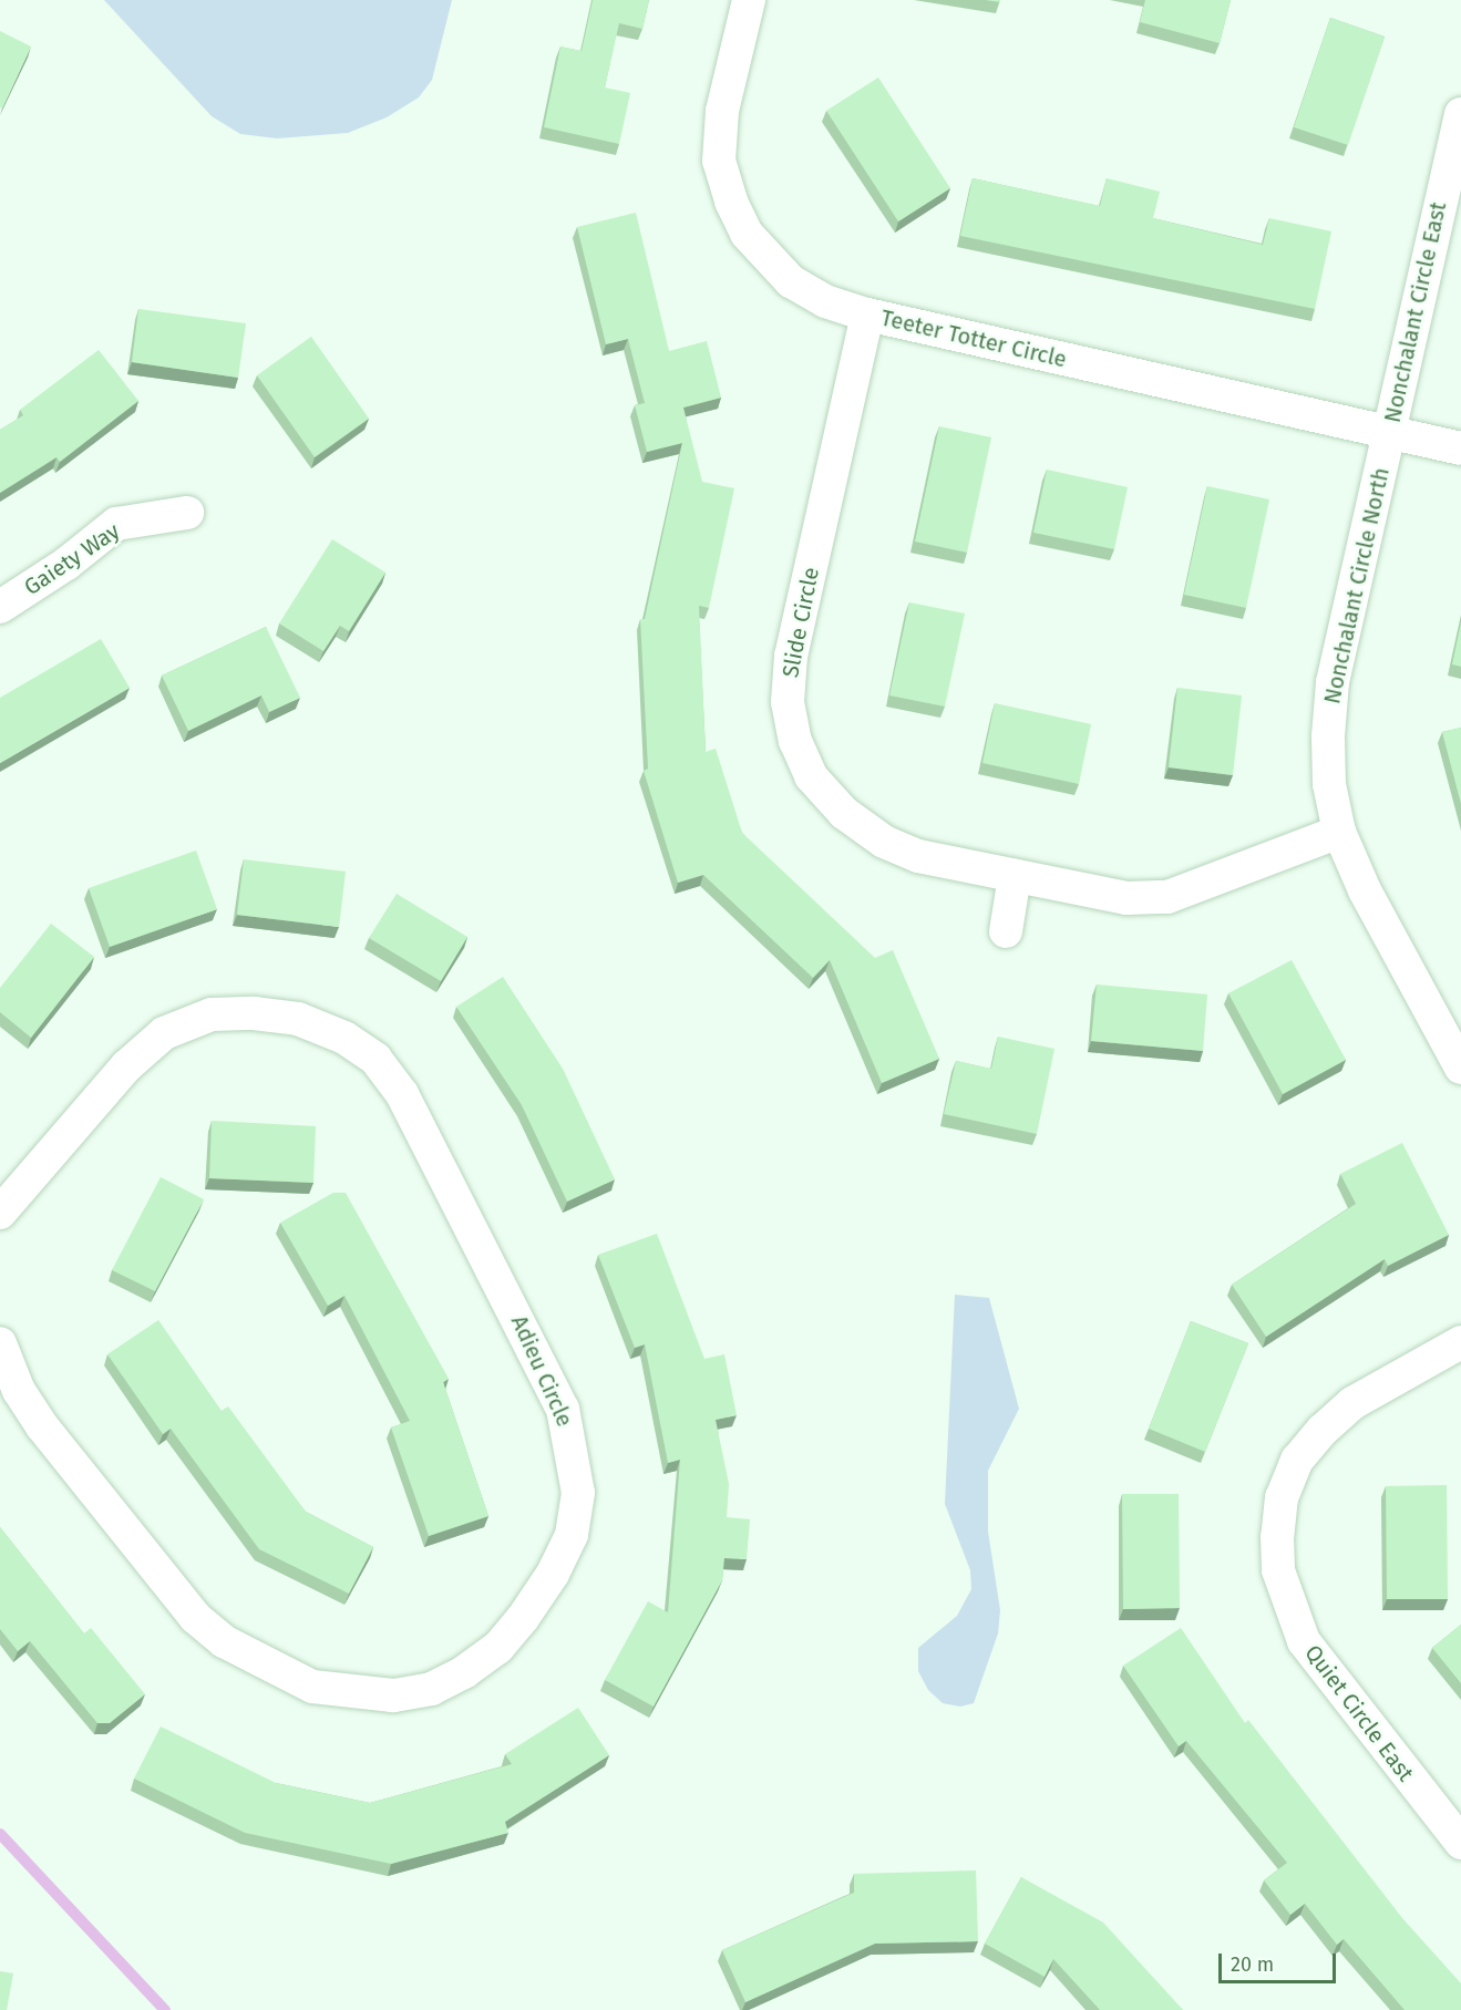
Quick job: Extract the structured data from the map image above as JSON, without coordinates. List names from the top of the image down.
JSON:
{
  "streets": {
    "street": [
      "Nonchalant Circle East",
      "Teeter Totter Circle",
      "Gaiety Way",
      "Nonchalant Circle North",
      "Slide Circle",
      "Adieu Circle",
      "Quiet Circle East"
    ]
  },
  "crossings": [
    ["Nonchalant Circle East", "Teeter Totter Circle"],
    ["Nonchalant Circle East", "Nonchalant Circle North"],
    ["Teeter Totter Circle", "Nonchalant Circle North"],
    ["Teeter Totter Circle", "Slide Circle"],
    ["Nonchalant Circle North", "Slide Circle"]
  ],
  "scale_bar": "20 m"
}
